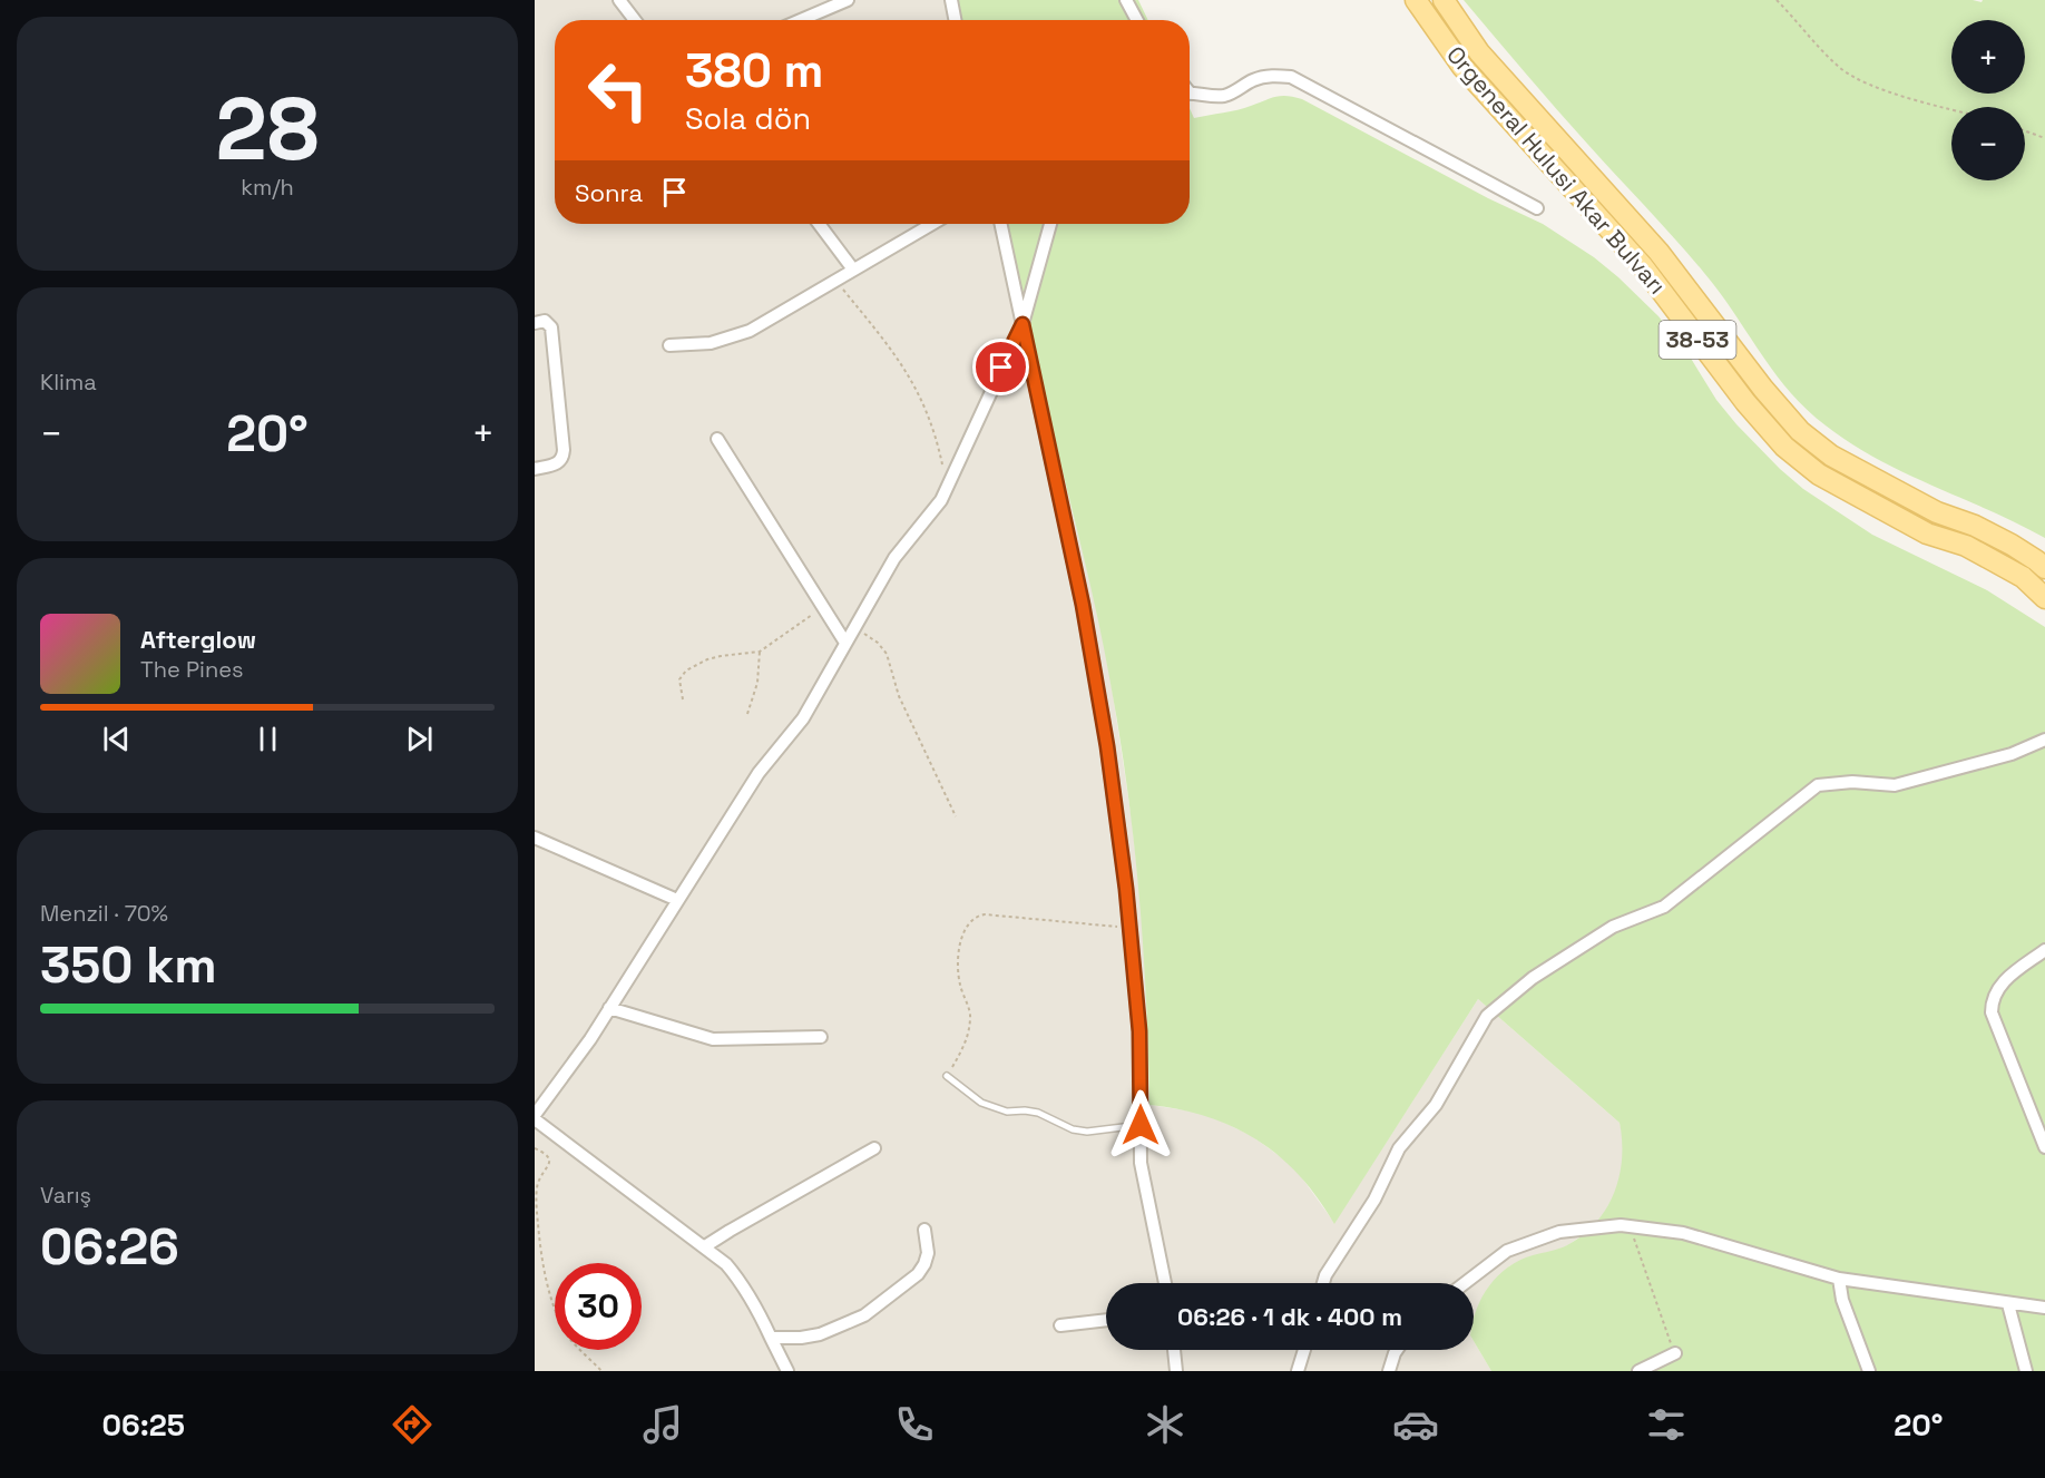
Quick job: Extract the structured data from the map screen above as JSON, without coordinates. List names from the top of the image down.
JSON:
{
  "streets": {
    "main road": ["Orgeneral Hulusi Akar Bulvarı", "38-53"]
  },
  "page": {
    "tile": [
      ["28", "km/h"],
      "Klima",
      ["Menzil · 70%", "350 km"],
      ["Varış", "06:26"]
    ],
    "map_buttons": ["+", "−"],
    "turn": ["380 m", "Sola dön"],
    "then": "Sonra",
    "heat": ["−", "20°", "+"],
    "song": ["Afterglow", "The Pines"],
    "limit": "30",
    "trip": "06:26 · 1 dk · 400 m",
    "tabs": ["06:25", "20°"]
  }
}
